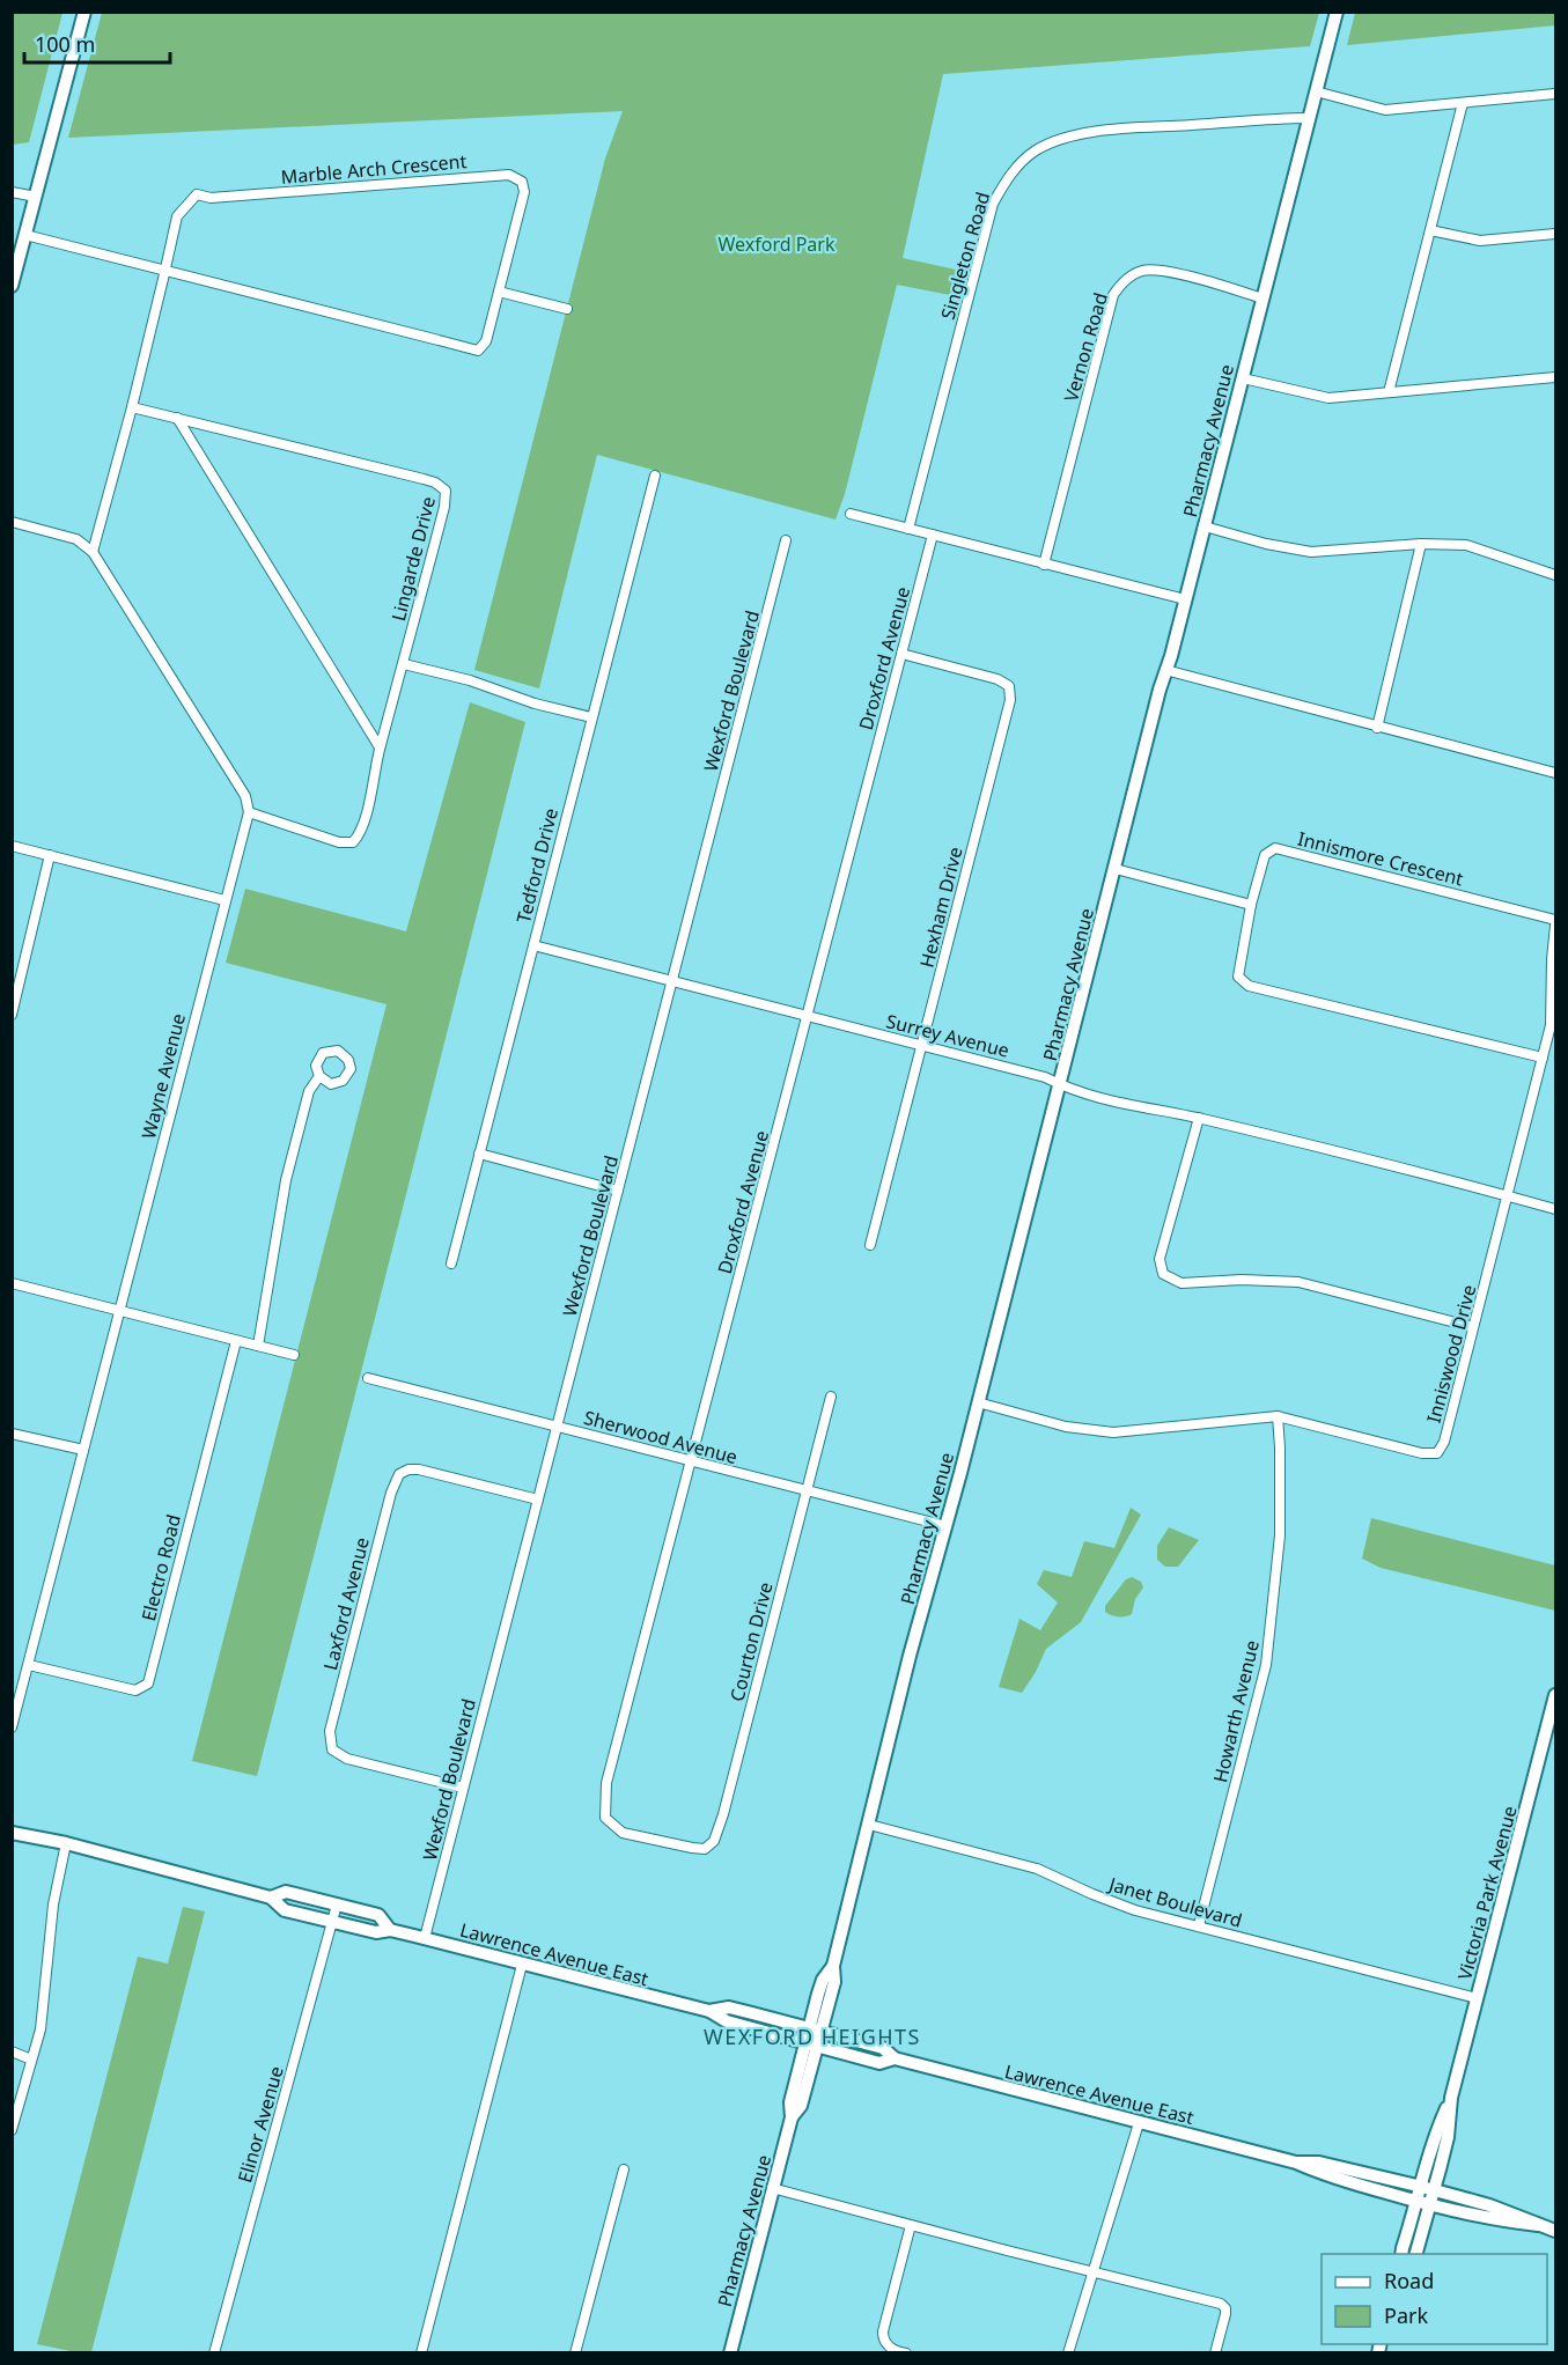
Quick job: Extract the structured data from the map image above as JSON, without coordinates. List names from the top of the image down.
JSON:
{
  "streets": {
    "main road": ["Pharmacy Avenue", "Victoria Park Avenue", "Lawrence Avenue East"],
    "street": [
      "Marble Arch Crescent",
      "Singleton Road",
      "Vernon Road",
      "Lingarde Drive",
      "Droxford Avenue",
      "Wexford Boulevard",
      "Innismore Crescent",
      "Tedford Drive",
      "Hexham Drive",
      "Surrey Avenue",
      "Wayne Avenue",
      "Inniswood Drive",
      "Sherwood Avenue",
      "Electro Road",
      "Laxford Avenue",
      "Courton Drive",
      "Howarth Avenue",
      "Janet Boulevard",
      "Elinor Avenue"
    ]
  },
  "crossings": [
    ["Singleton Road", "Pharmacy Avenue"],
    ["Vernon Road", "Pharmacy Avenue"],
    ["Pharmacy Avenue", "Surrey Avenue"],
    ["Pharmacy Avenue", "Inniswood Drive"],
    ["Pharmacy Avenue", "Sherwood Avenue"],
    ["Pharmacy Avenue", "Janet Boulevard"],
    ["Pharmacy Avenue", "Lawrence Avenue East"],
    ["Lingarde Drive", "Wayne Avenue"],
    ["Droxford Avenue", "Hexham Drive"],
    ["Droxford Avenue", "Surrey Avenue"],
    ["Droxford Avenue", "Sherwood Avenue"],
    ["Droxford Avenue", "Courton Drive"],
    ["Wexford Boulevard", "Surrey Avenue"],
    ["Wexford Boulevard", "Sherwood Avenue"],
    ["Wexford Boulevard", "Laxford Avenue"],
    ["Wexford Boulevard", "Lawrence Avenue East"],
    ["Innismore Crescent", "Inniswood Drive"],
    ["Tedford Drive", "Surrey Avenue"],
    ["Hexham Drive", "Surrey Avenue"],
    ["Surrey Avenue", "Inniswood Drive"],
    ["Wayne Avenue", "Electro Road"],
    ["Inniswood Drive", "Howarth Avenue"],
    ["Sherwood Avenue", "Courton Drive"],
    ["Howarth Avenue", "Janet Boulevard"],
    ["Victoria Park Avenue", "Janet Boulevard"],
    ["Victoria Park Avenue", "Lawrence Avenue East"],
    ["Lawrence Avenue East", "Elinor Avenue"]
  ],
  "districts": ["WEXFORD HEIGHTS"],
  "parks": ["Wexford Park"],
  "legend": ["Road", "Park"],
  "scale_bar": "100 m"
}
